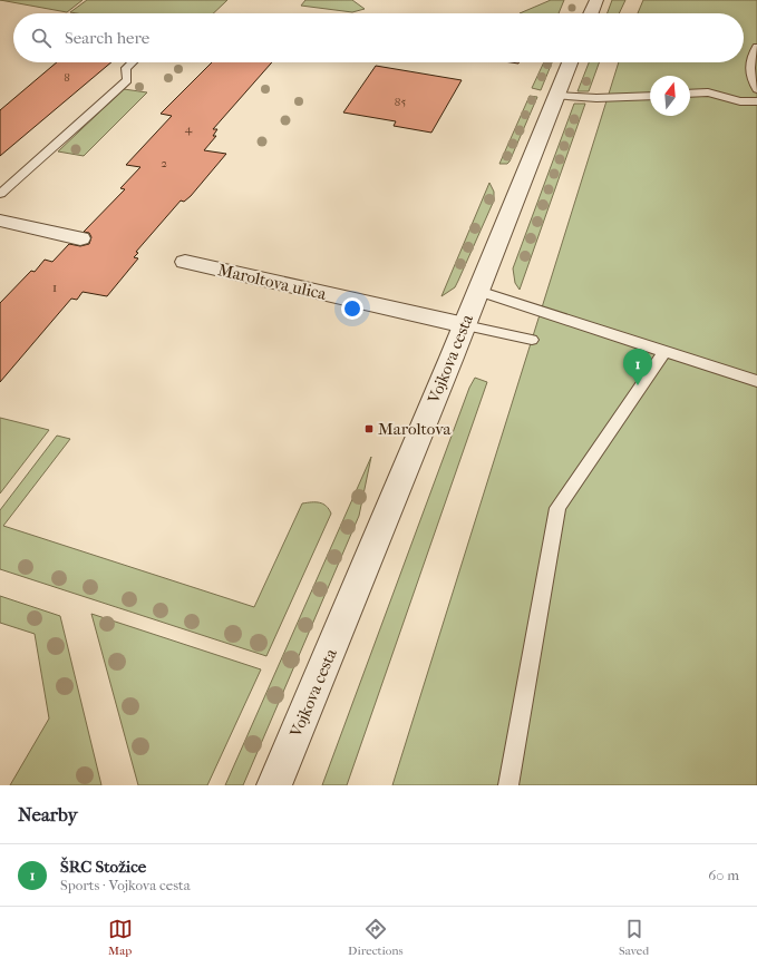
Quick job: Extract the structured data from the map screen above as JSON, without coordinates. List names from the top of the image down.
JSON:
{
  "streets": {
    "street": ["Maroltova ulica", "Vojkova cesta"]
  },
  "crossings": [
    ["Maroltova ulica", "Vojkova cesta"]
  ],
  "places": {
    "transit": ["Maroltova"]
  },
  "house_numbers": [
    "8",
    "85",
    "4",
    "2",
    "1"
  ],
  "north": "top",
  "page": {
    "search": "Search here",
    "pins": "1",
    "heading": "Nearby",
    "list": [
      {
        "mark": "1",
        "name": "ŠRC Stožice",
        "note": "Sports · Vojkova cesta",
        "value": "60 m"
      }
    ],
    "nav": ["Map", "Directions", "Saved"]
  }
}
